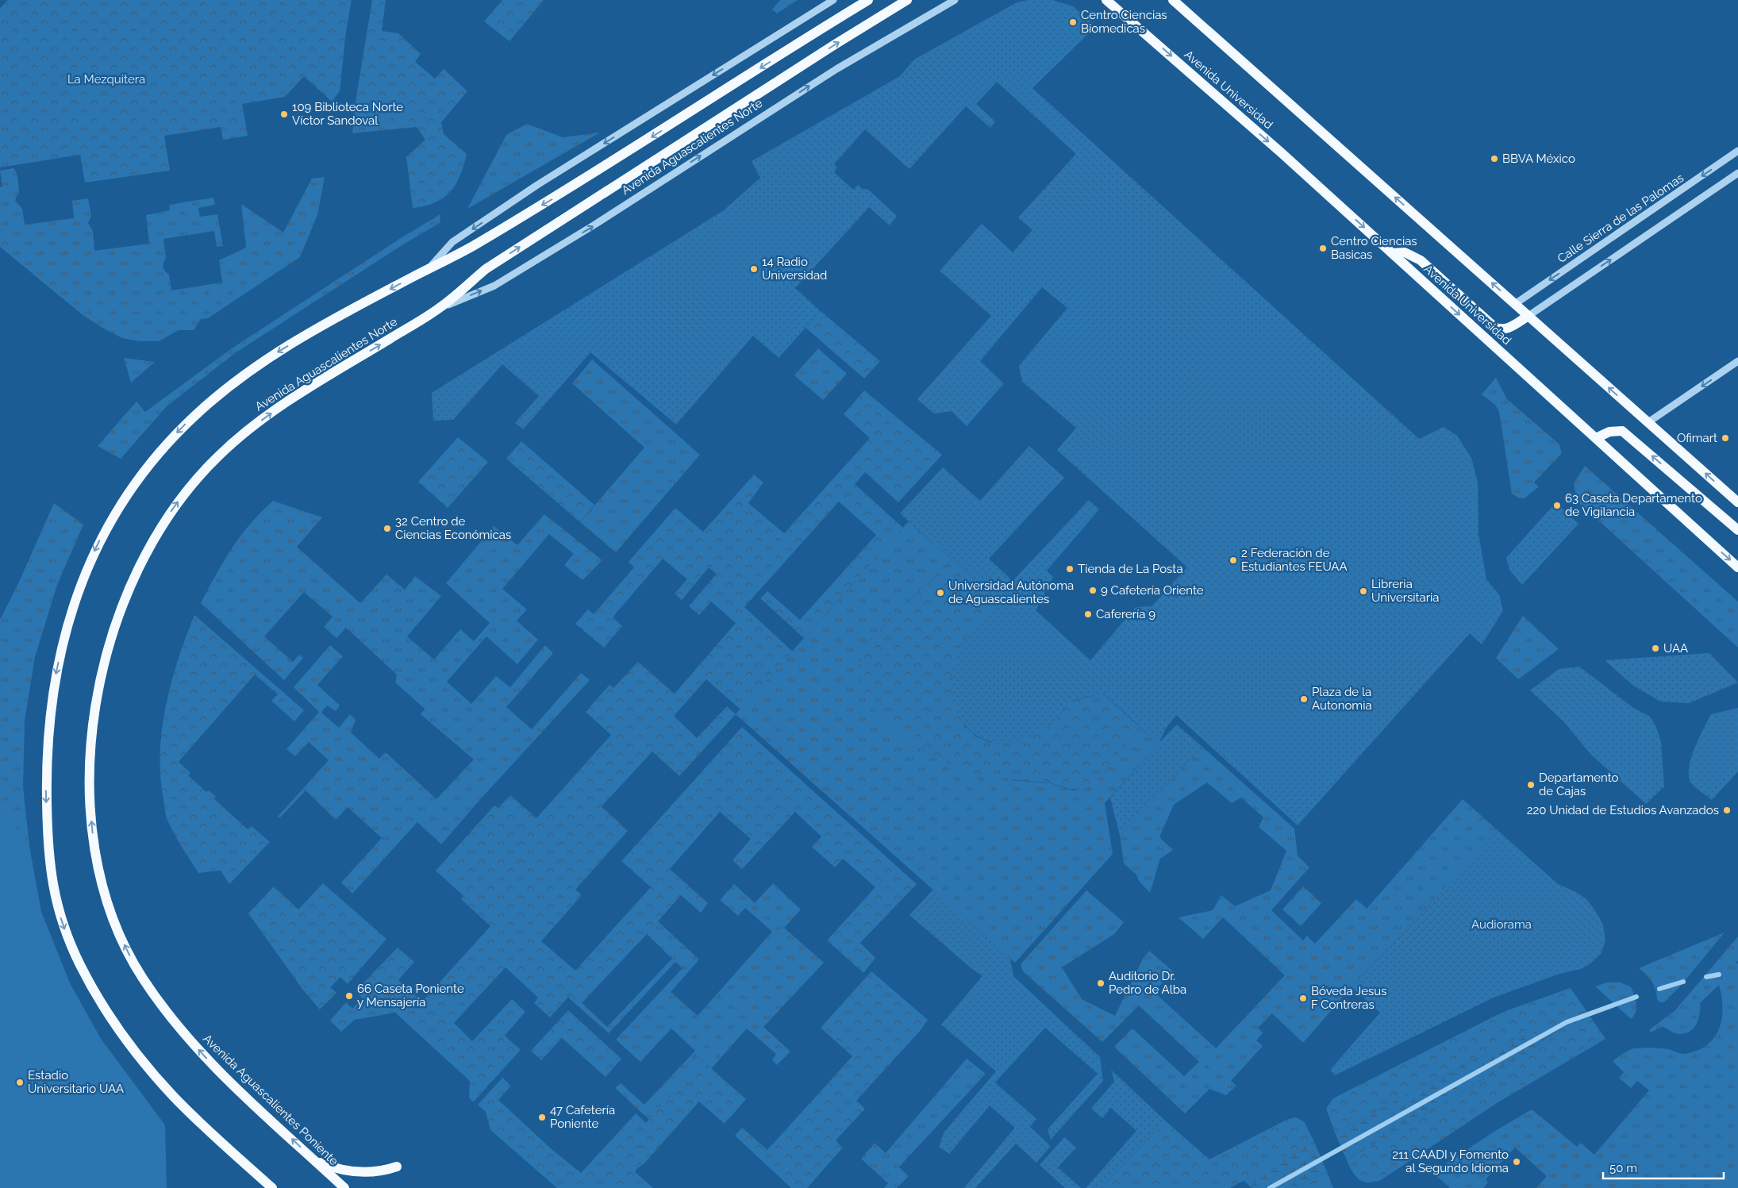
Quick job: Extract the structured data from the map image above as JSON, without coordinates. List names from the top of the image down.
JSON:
{
  "streets": {
    "main road": ["Avenida Universidad", "Avenida Aguascalientes Norte", "Avenida Aguascalientes Poniente"],
    "street": ["Calle Sierra de las Palomas"]
  },
  "crossings": [
    ["Avenida Aguascalientes Norte", "Avenida Aguascalientes Poniente"]
  ],
  "one_way": ["Avenida Aguascalientes Poniente"],
  "parks": ["La Mezquitera", "Audiorama"],
  "places": [
    "Centro Ciencias Biomedicas",
    "109 Biblioteca Norte Víctor Sandoval",
    "BBVA México",
    "Centro Ciencias Basicas",
    "14 Radio Universidad",
    "Ofimart",
    "63 Caseta Departamento de Vigilancia",
    "32 Centro de Ciencias Económicas",
    "2 Federación de Estudiantes FEUAA",
    "Tienda de La Posta",
    "9 Cafetería Oriente",
    "Libreria Universitaria",
    "Universidad Autónoma de Aguascalientes",
    "Caferería 9",
    "UAA",
    "Plaza de la Autonomia",
    "Departamento de Cajas",
    "220 Unidad de Estudios Avanzados",
    "Auditorio Dr. Pedro de Alba",
    "66 Caseta Poniente y Mensajería",
    "Bóveda Jesus F Contreras",
    "Estadio Universitario UAA",
    "47 Cafetería Poniente",
    "211 CAADI y Fomento al Segundo Idioma"
  ],
  "scale_bar": "50 m"
}
